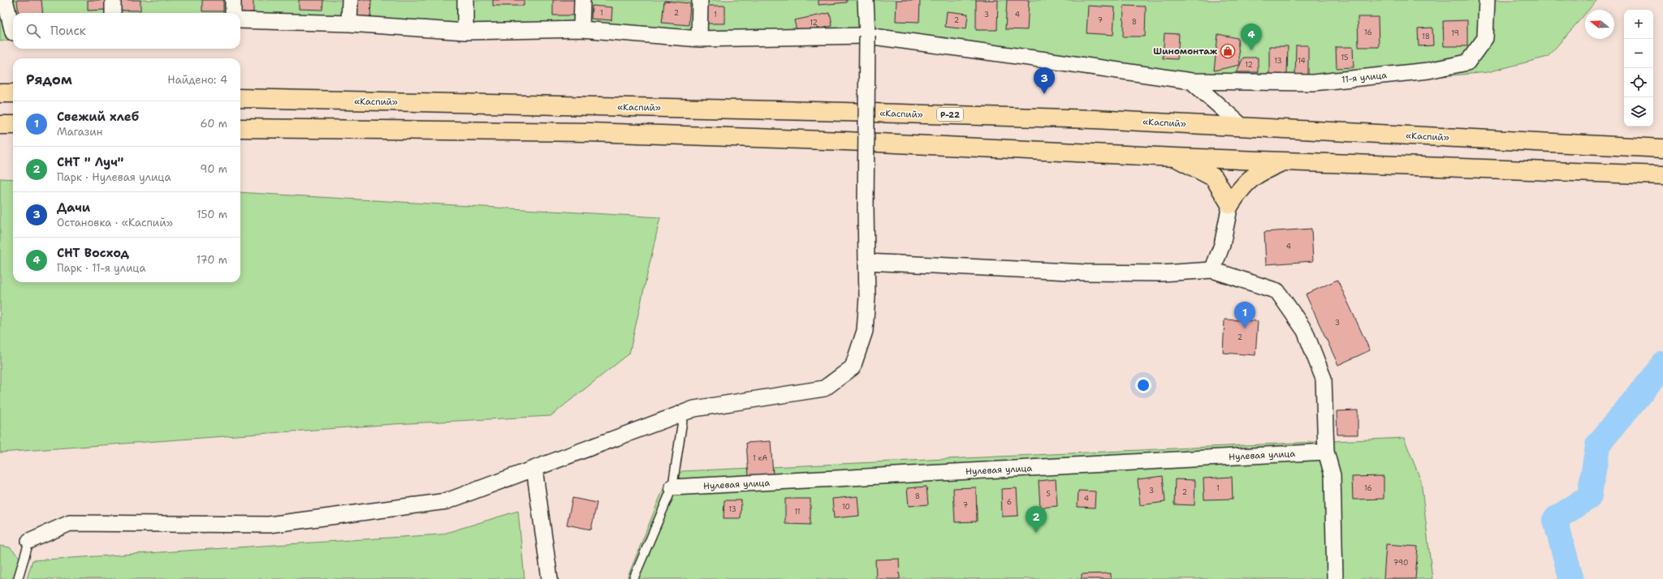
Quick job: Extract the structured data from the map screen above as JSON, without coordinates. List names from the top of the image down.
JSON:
{
  "streets": {
    "highway": ["«Каспий»", "Р-22"],
    "street": ["11-я улица", "Нулевая улица"]
  },
  "places": {
    "shop": ["Шиномонтаж"]
  },
  "house_numbers": [
    "1",
    "2",
    "1",
    "3",
    "4",
    "2",
    "7",
    "8",
    "12",
    "16",
    "19",
    "18",
    "15",
    "13",
    "14",
    "12",
    "4",
    "3",
    "2",
    "1 кА",
    "1",
    "16",
    "3",
    "2",
    "5",
    "8",
    "4",
    "6",
    "7",
    "10",
    "13",
    "11",
    "790"
  ],
  "north": "left",
  "page": {
    "map_buttons": ["+", "−"],
    "search": "Поиск",
    "pins": [
      "4",
      "3",
      "1",
      "2"
    ],
    "heading": ["Рядом", "Найдено: 4"],
    "list": [
      {
        "mark": "1",
        "name": "Свежий хлеб",
        "note": "Магазин",
        "value": "60 m"
      },
      {
        "mark": "2",
        "name": "СНТ \" Луч\"",
        "note": "Парк · Нулевая улица",
        "value": "90 m"
      },
      {
        "mark": "3",
        "name": "Дачи",
        "note": "Остановка · «Каспий»",
        "value": "150 m"
      },
      {
        "mark": "4",
        "name": "СНТ Восход",
        "note": "Парк · 11-я улица",
        "value": "170 m"
      }
    ]
  }
}
